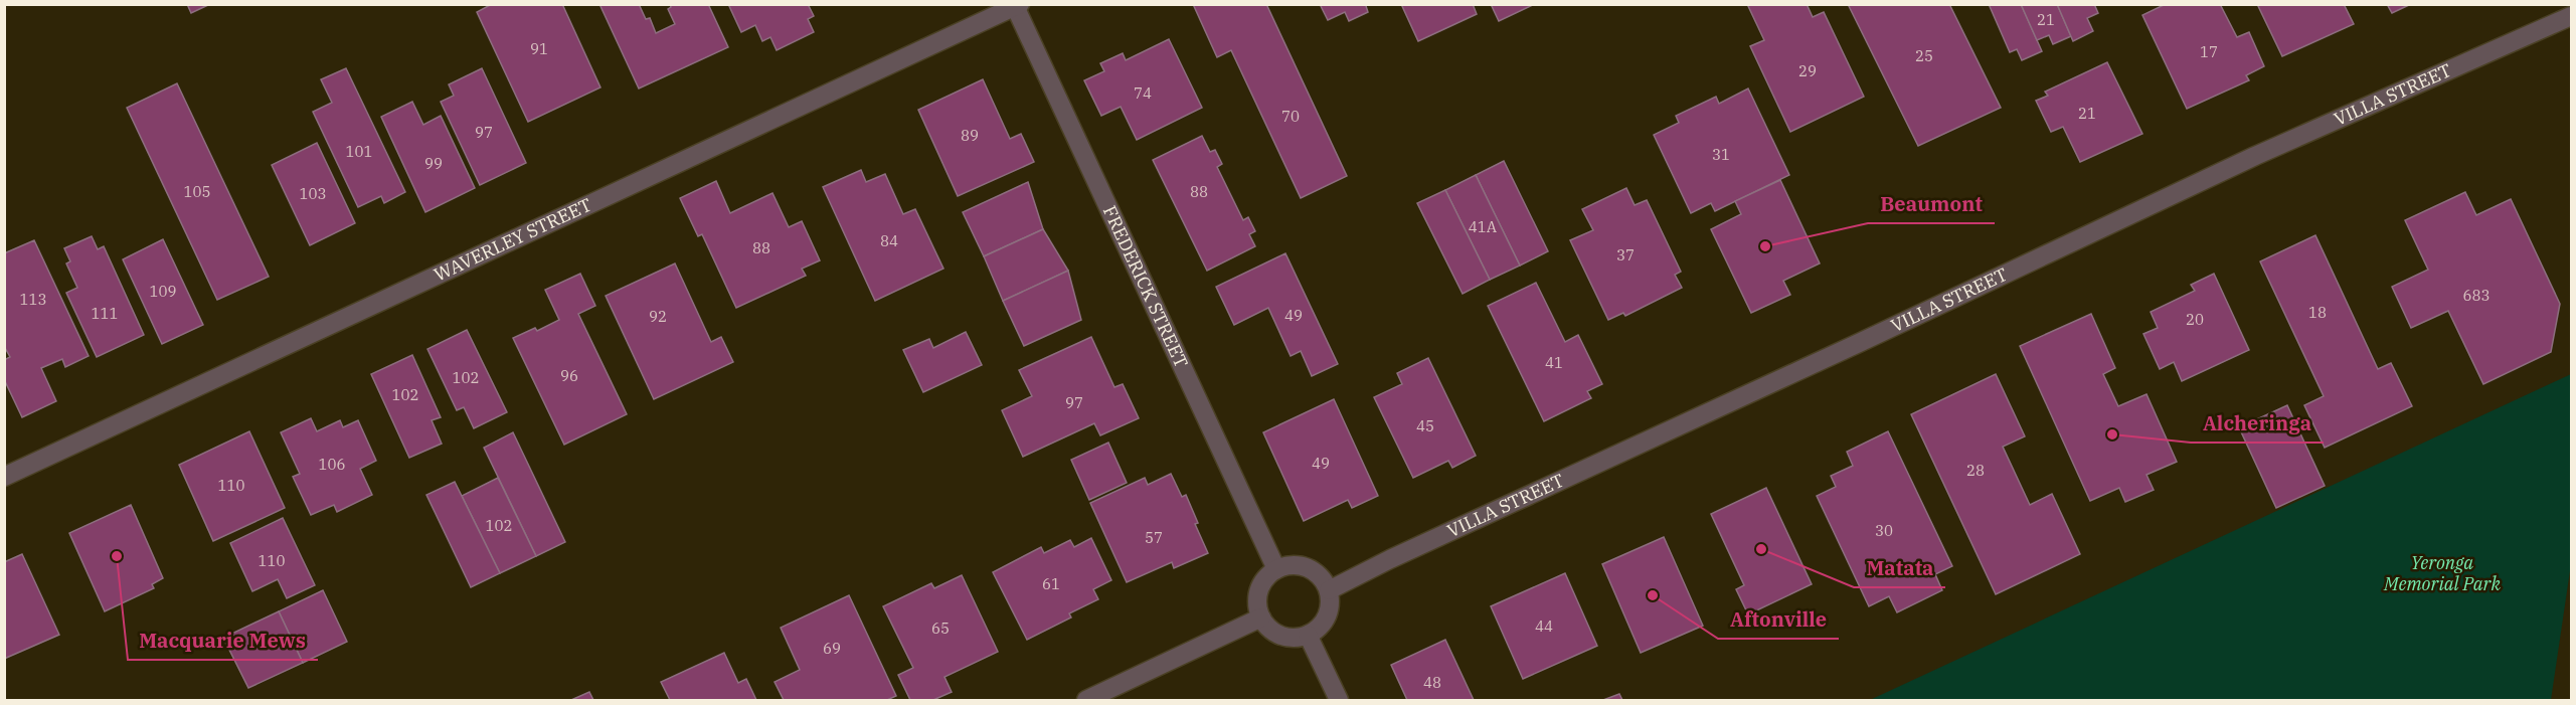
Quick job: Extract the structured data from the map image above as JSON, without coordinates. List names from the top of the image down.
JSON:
{
  "streets": {
    "street": ["VILLA STREET", "WAVERLEY STREET", "FREDERICK STREET"]
  },
  "crossings": [
    ["VILLA STREET", "FREDERICK STREET"],
    ["WAVERLEY STREET", "FREDERICK STREET"]
  ],
  "parks": ["Yeronga Memorial Park"],
  "places": [
    "Beaumont",
    "Alcheringa",
    "Matata",
    "Macquarie Mews",
    "Aftonville"
  ],
  "house_numbers": [
    "21",
    "91",
    "17",
    "25",
    "29",
    "74",
    "21",
    "70",
    "97",
    "89",
    "101",
    "31",
    "99",
    "105",
    "88",
    "103",
    "41A",
    "84",
    "88",
    "37",
    "109",
    "683",
    "113",
    "18",
    "111",
    "49",
    "92",
    "20",
    "41",
    "96",
    "102",
    "102",
    "97",
    "45",
    "49",
    "106",
    "28",
    "110",
    "102",
    "30",
    "57",
    "110",
    "61",
    "44",
    "65",
    "69",
    "48"
  ]
}
